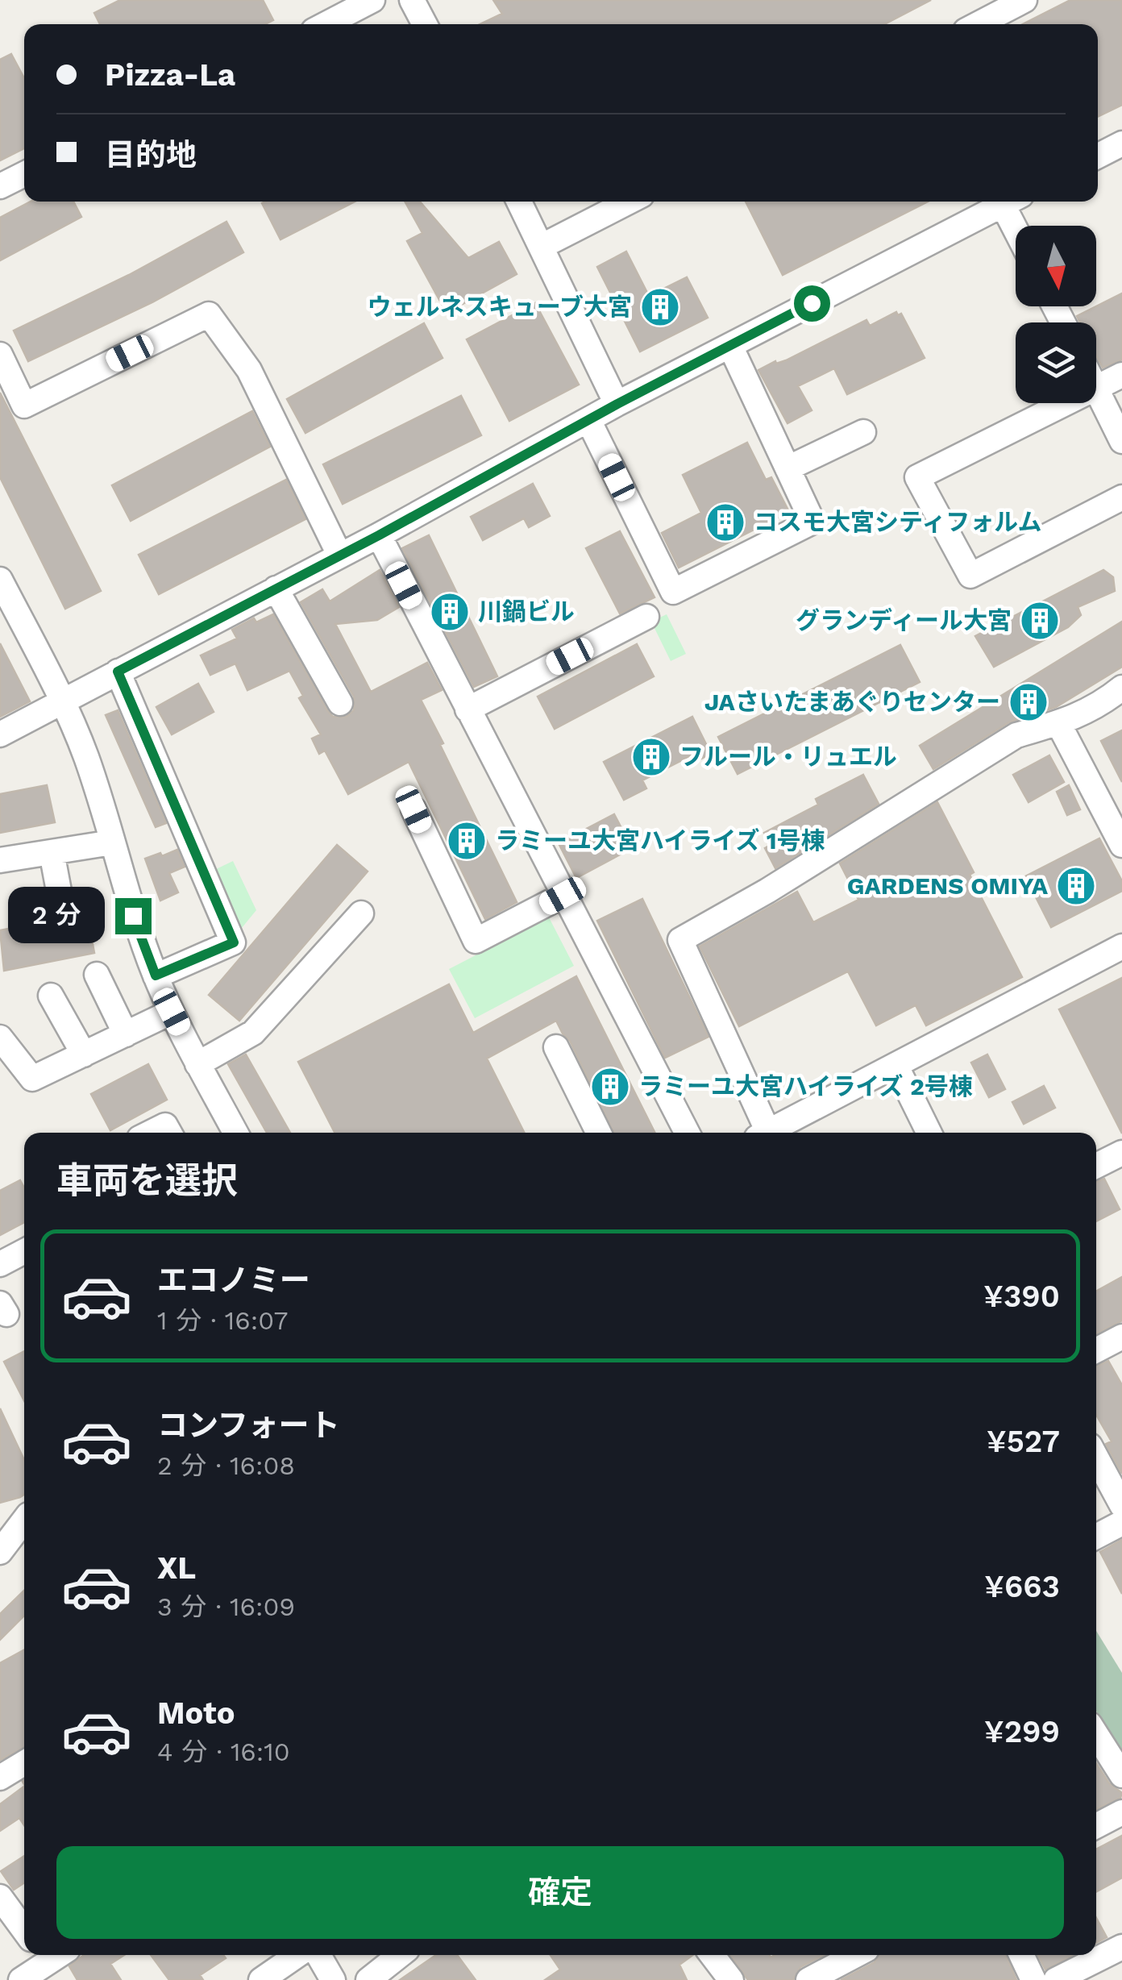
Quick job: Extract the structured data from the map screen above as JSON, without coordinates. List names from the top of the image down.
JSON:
{
  "places": {
    "building": [
      "ウェルネスキューブ大宮",
      "コスモ大宮シティフォルム",
      "川鍋ビル",
      "グランディール大宮",
      "JAさいたまあぐりセンター",
      "フルール・リュエル",
      "ラミーユ大宮ハイライズ 1号棟",
      "GARDENS OMIYA",
      "ラミーユ大宮ハイライズ 2号棟"
    ]
  },
  "north": "bottom",
  "page": {
    "banner": ["Pizza-La", "目的地"],
    "bubble": "2 分",
    "heading": "車両を選択",
    "list": [
      {
        "name": "エコノミー",
        "note": "1 分 · 16:07",
        "value": "¥390"
      },
      {
        "name": "コンフォート",
        "note": "2 分 · 16:08",
        "value": "¥527"
      },
      {
        "name": "XL",
        "note": "3 分 · 16:09",
        "value": "¥663"
      },
      {
        "name": "Moto",
        "note": "4 分 · 16:10",
        "value": "¥299"
      }
    ],
    "buttons": "確定"
  }
}
